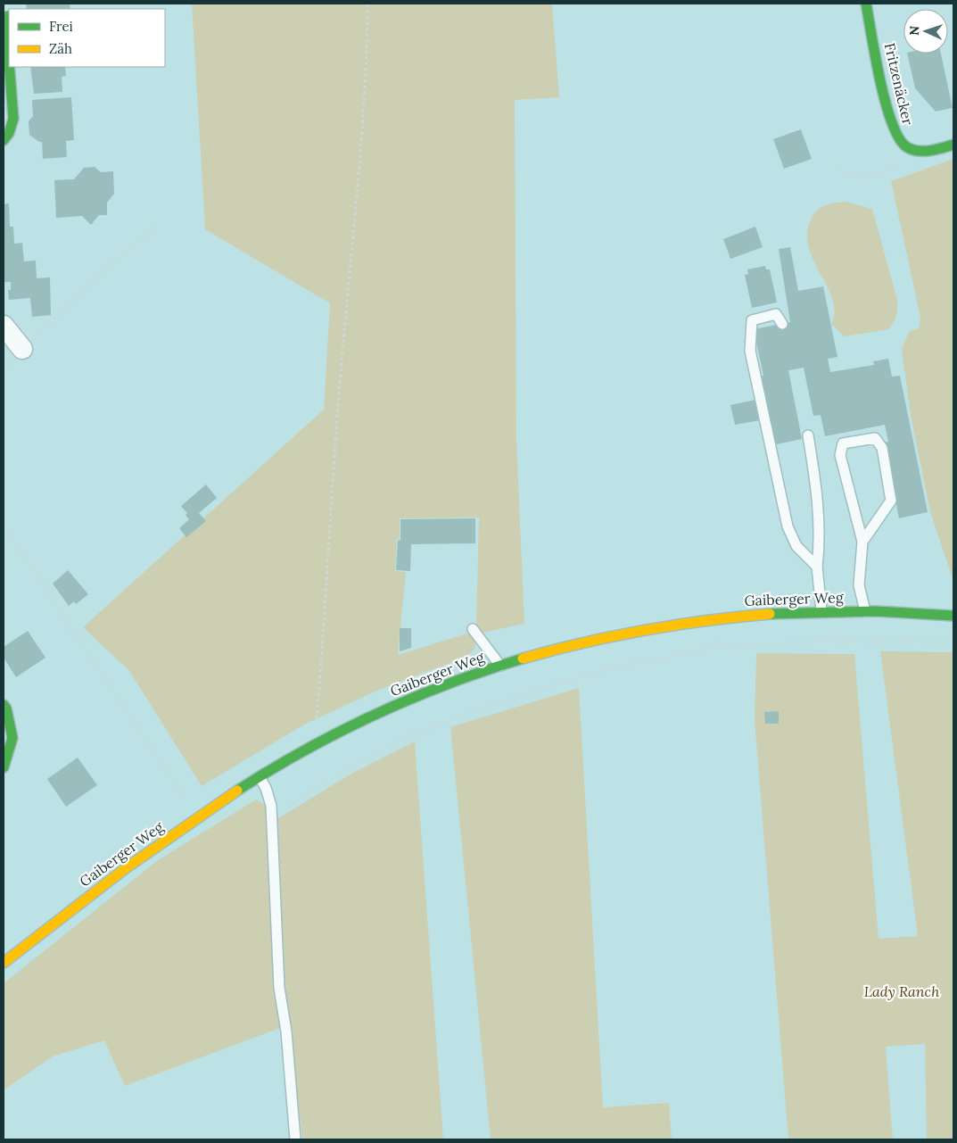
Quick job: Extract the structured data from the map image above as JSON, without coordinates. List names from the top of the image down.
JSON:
{
  "streets": {
    "street": ["Fritzenäcker", "Gaiberger Weg"]
  },
  "parks": ["Lady Ranch"],
  "legend": ["Frei", "Zäh"],
  "north": "left"
}
